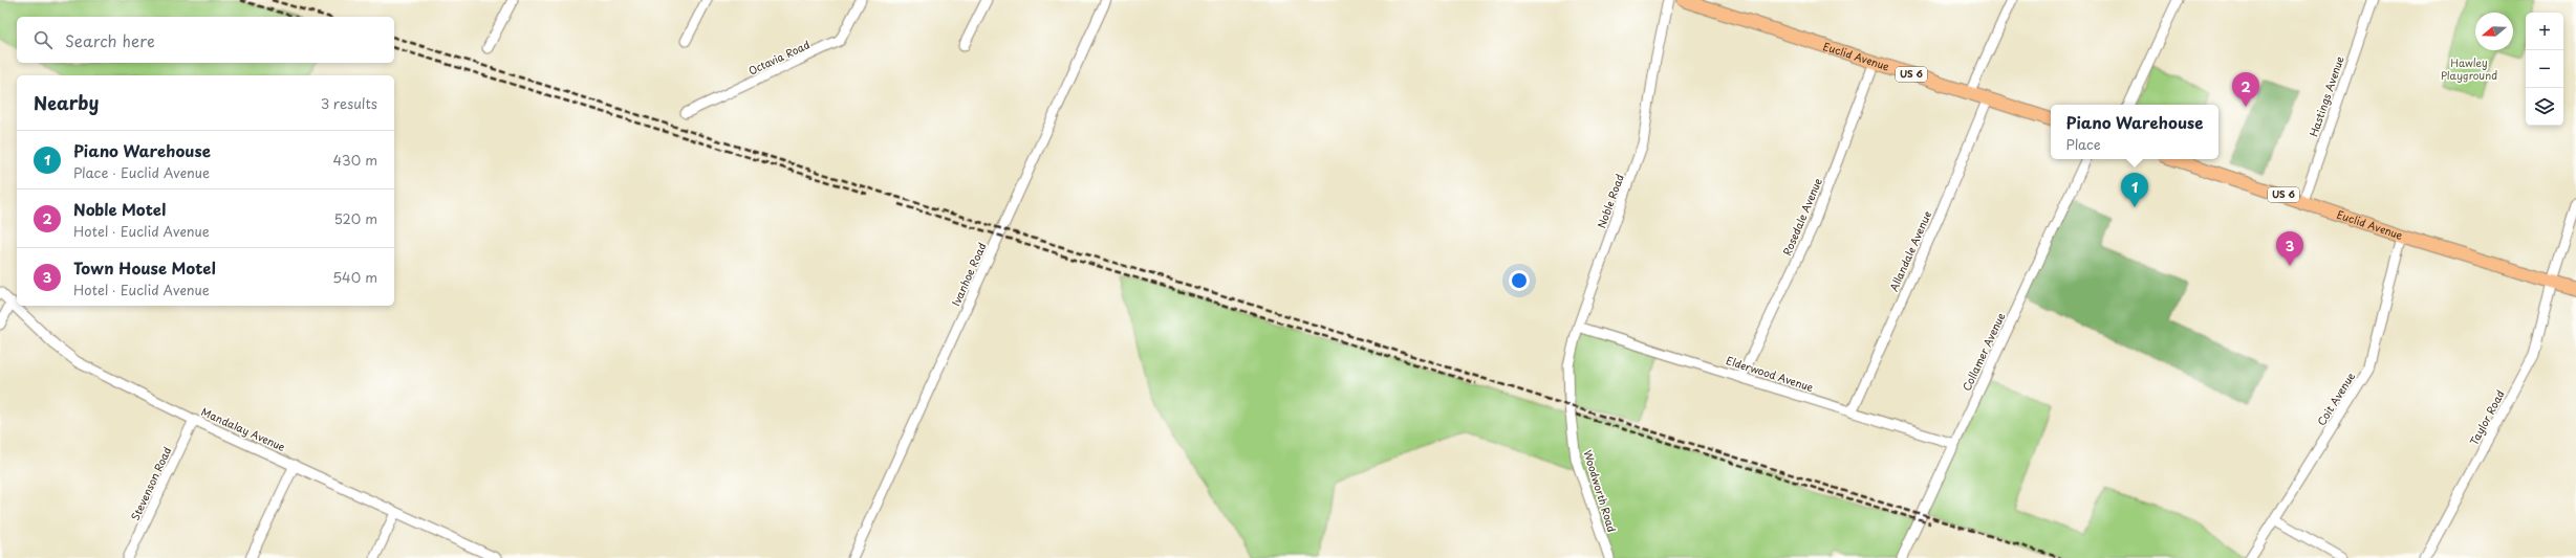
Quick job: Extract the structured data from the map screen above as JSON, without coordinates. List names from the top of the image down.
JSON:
{
  "streets": {
    "main road": ["Euclid Avenue", "US 6"],
    "street": [
      "Octavia Road",
      "Hastings Avenue",
      "Noble Road",
      "Rosedale Avenue",
      "Allandale Avenue",
      "Ivanhoe Road",
      "Collamer Avenue",
      "Elderwood Avenue",
      "Coit Avenue",
      "Taylor Road",
      "Mandalay Avenue",
      "Stevenson Road",
      "Woodworth Road"
    ]
  },
  "crossings": [
    ["Euclid Avenue", "Hastings Avenue"],
    ["Euclid Avenue", "Rosedale Avenue"],
    ["Euclid Avenue", "Allandale Avenue"],
    ["Euclid Avenue", "Coit Avenue"],
    ["Euclid Avenue", "Taylor Road"],
    ["Noble Road", "Elderwood Avenue"],
    ["Noble Road", "Woodworth Road"],
    ["Rosedale Avenue", "Elderwood Avenue"],
    ["Allandale Avenue", "Elderwood Avenue"],
    ["Collamer Avenue", "Elderwood Avenue"],
    ["Mandalay Avenue", "Stevenson Road"]
  ],
  "parks": ["Hawley Playground"],
  "north": "left",
  "page": {
    "map_buttons": ["+", "−"],
    "search": "Search here",
    "pins": ["2", "1", "3"],
    "heading": ["Nearby", "3 results"],
    "popup": ["Piano Warehouse", "Place"],
    "list": [
      {
        "mark": "1",
        "name": "Piano Warehouse",
        "note": "Place · Euclid Avenue",
        "value": "430 m"
      },
      {
        "mark": "2",
        "name": "Noble Motel",
        "note": "Hotel · Euclid Avenue",
        "value": "520 m"
      },
      {
        "mark": "3",
        "name": "Town House Motel",
        "note": "Hotel · Euclid Avenue",
        "value": "540 m"
      }
    ]
  }
}
